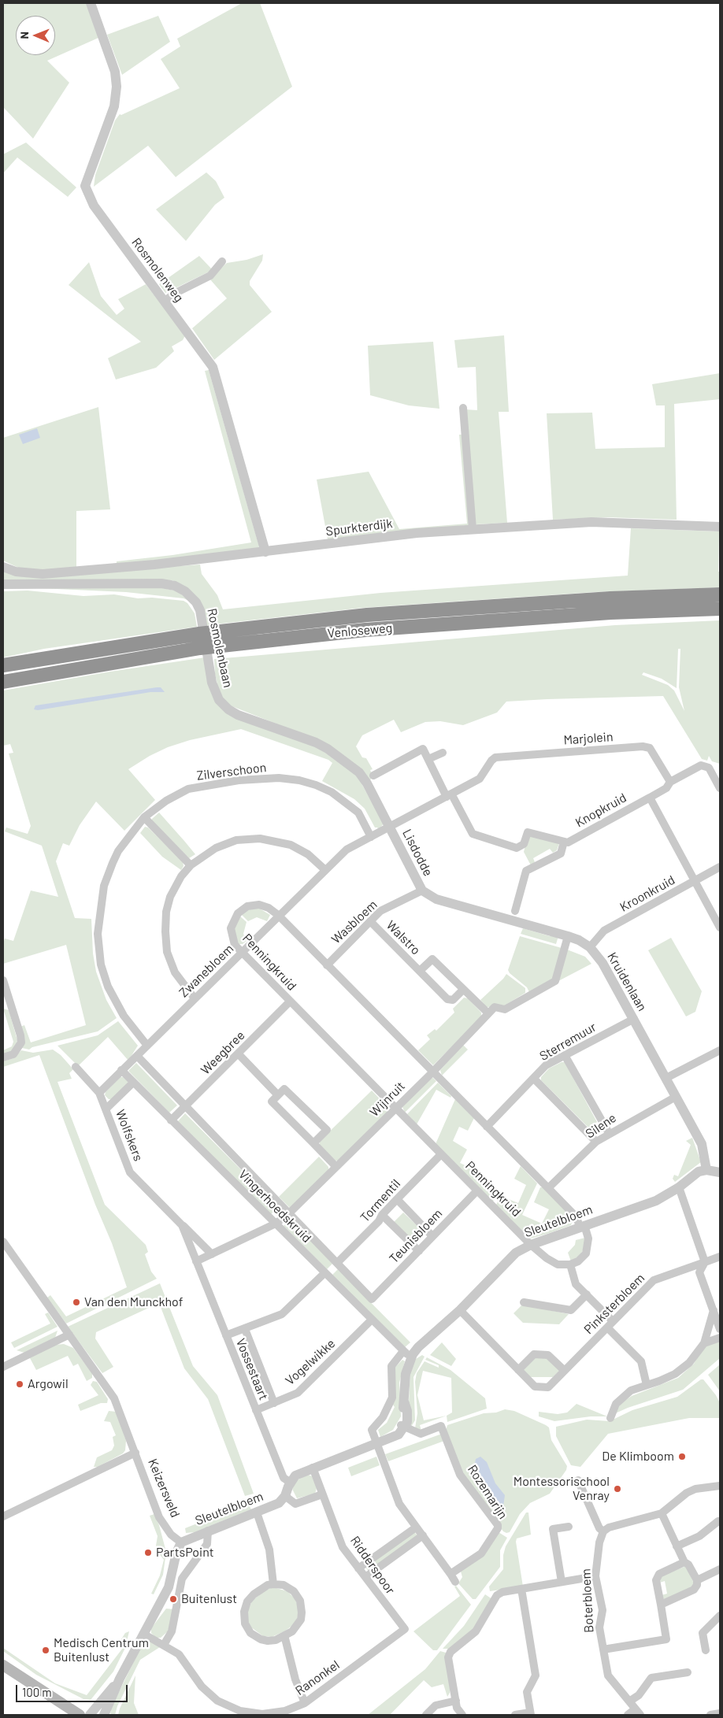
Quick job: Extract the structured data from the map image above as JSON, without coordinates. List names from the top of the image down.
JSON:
{
  "streets": {
    "highway": ["Venloseweg"],
    "street": [
      "Rosmolenweg",
      "Spurkterdijk",
      "Rosmolenbaan",
      "Marjolein",
      "Zilverschoon",
      "Knopkruid",
      "Lisdodde",
      "Kroonkruid",
      "Wasbloem",
      "Walstro",
      "Penningkruid",
      "Zwanebloem",
      "Kruidenlaan",
      "Sterremuur",
      "Weegbree",
      "Wijnruit",
      "Silene",
      "Wolfskers",
      "Tormentil",
      "Vingerhoedskruid",
      "Sleutelbloem",
      "Teunisbloem",
      "Pinksterbloem",
      "Vogelwikke",
      "Vossestaart",
      "Keizersveld",
      "Rozemarijn",
      "Ridderspoor",
      "Boterbloem",
      "Ranonkel"
    ]
  },
  "crossings": [
    ["Rosmolenweg", "Spurkterdijk"],
    ["Rosmolenbaan", "Marjolein"],
    ["Rosmolenbaan", "Lisdodde"],
    ["Rosmolenbaan", "Zwanebloem"],
    ["Marjolein", "Lisdodde"],
    ["Marjolein", "Zwanebloem"],
    ["Zilverschoon", "Zwanebloem"],
    ["Lisdodde", "Wasbloem"],
    ["Lisdodde", "Zwanebloem"],
    ["Lisdodde", "Kruidenlaan"],
    ["Kroonkruid", "Kruidenlaan"],
    ["Wasbloem", "Walstro"],
    ["Wasbloem", "Penningkruid"],
    ["Wasbloem", "Kruidenlaan"],
    ["Walstro", "Wijnruit"],
    ["Penningkruid", "Zwanebloem"],
    ["Penningkruid", "Sterremuur"],
    ["Penningkruid", "Weegbree"],
    ["Penningkruid", "Wijnruit"],
    ["Penningkruid", "Silene"],
    ["Penningkruid", "Tormentil"],
    ["Penningkruid", "Sleutelbloem"],
    ["Penningkruid", "Teunisbloem"],
    ["Zwanebloem", "Wolfskers"],
    ["Zwanebloem", "Vingerhoedskruid"],
    ["Kruidenlaan", "Sterremuur"],
    ["Kruidenlaan", "Silene"],
    ["Kruidenlaan", "Sleutelbloem"],
    ["Weegbree", "Vingerhoedskruid"],
    ["Wijnruit", "Wolfskers"],
    ["Wijnruit", "Vingerhoedskruid"],
    ["Wijnruit", "Vossestaart"],
    ["Wolfskers", "Vossestaart"],
    ["Tormentil", "Vingerhoedskruid"],
    ["Vingerhoedskruid", "Sleutelbloem"],
    ["Vingerhoedskruid", "Teunisbloem"],
    ["Vingerhoedskruid", "Vogelwikke"],
    ["Sleutelbloem", "Pinksterbloem"],
    ["Sleutelbloem", "Keizersveld"],
    ["Sleutelbloem", "Rozemarijn"],
    ["Vogelwikke", "Vossestaart"],
    ["Ridderspoor", "Ranonkel"]
  ],
  "places": [
    "Van den Munckhof",
    "Argowil",
    "De Klimboom",
    "Montessorischool Venray",
    "PartsPoint",
    "Buitenlust",
    "Medisch Centrum Buitenlust"
  ],
  "scale_bar": "100 m",
  "north": "left"
}
